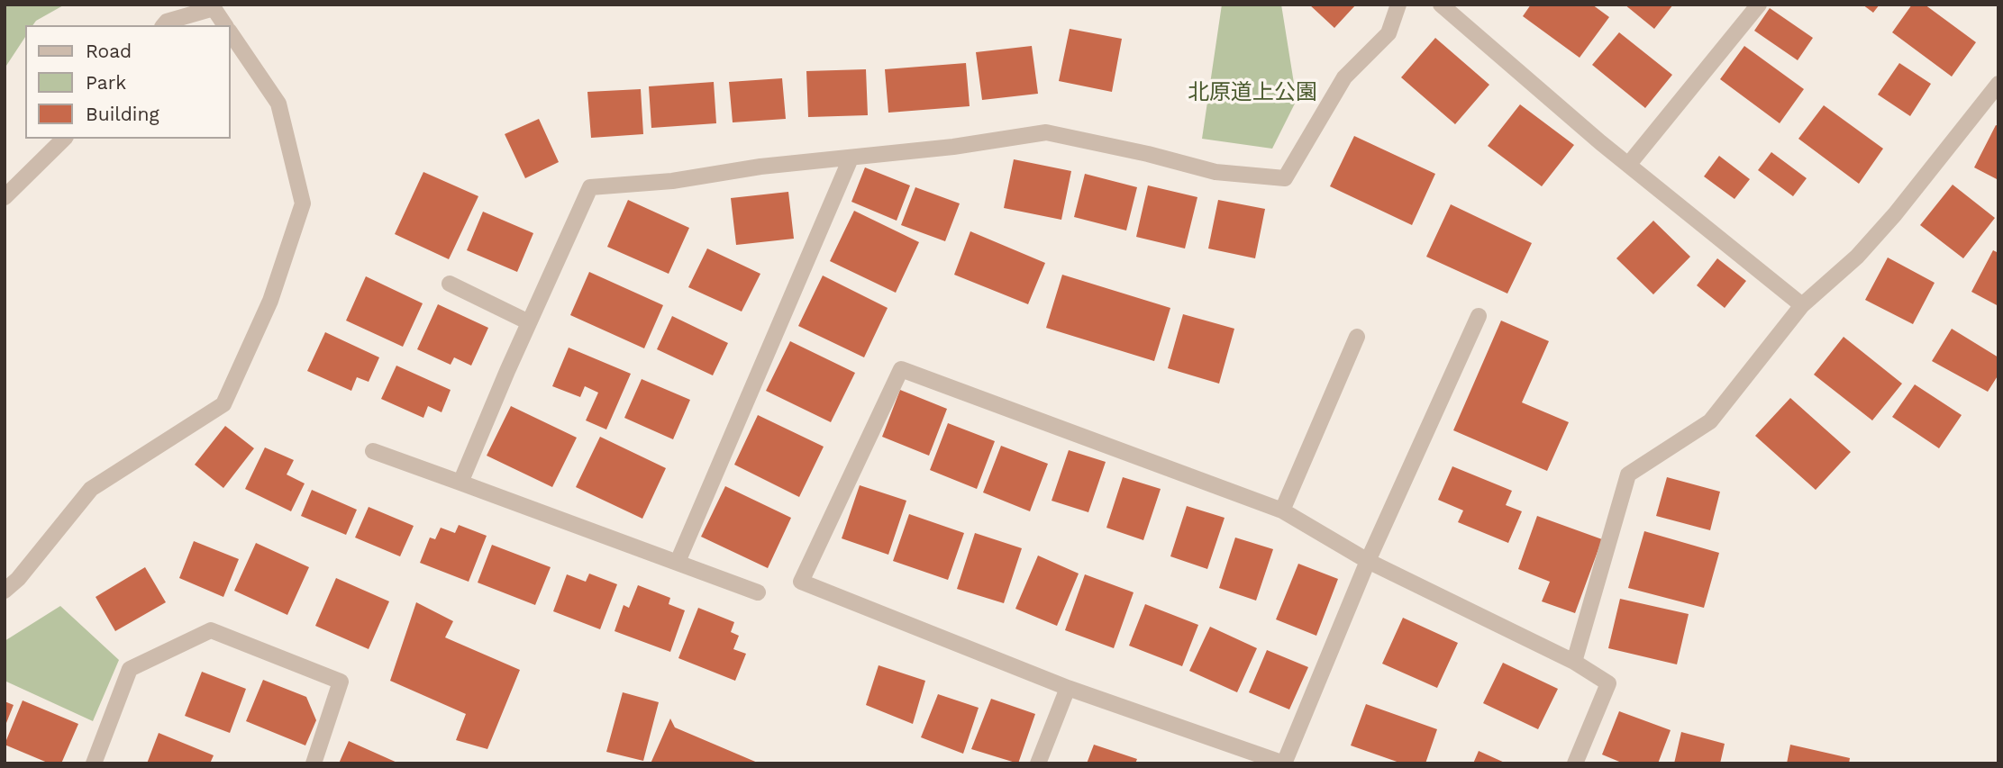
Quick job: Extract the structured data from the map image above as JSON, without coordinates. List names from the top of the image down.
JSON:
{
  "parks": ["北原道上公園"],
  "legend": ["Road", "Park", "Building"]
}
